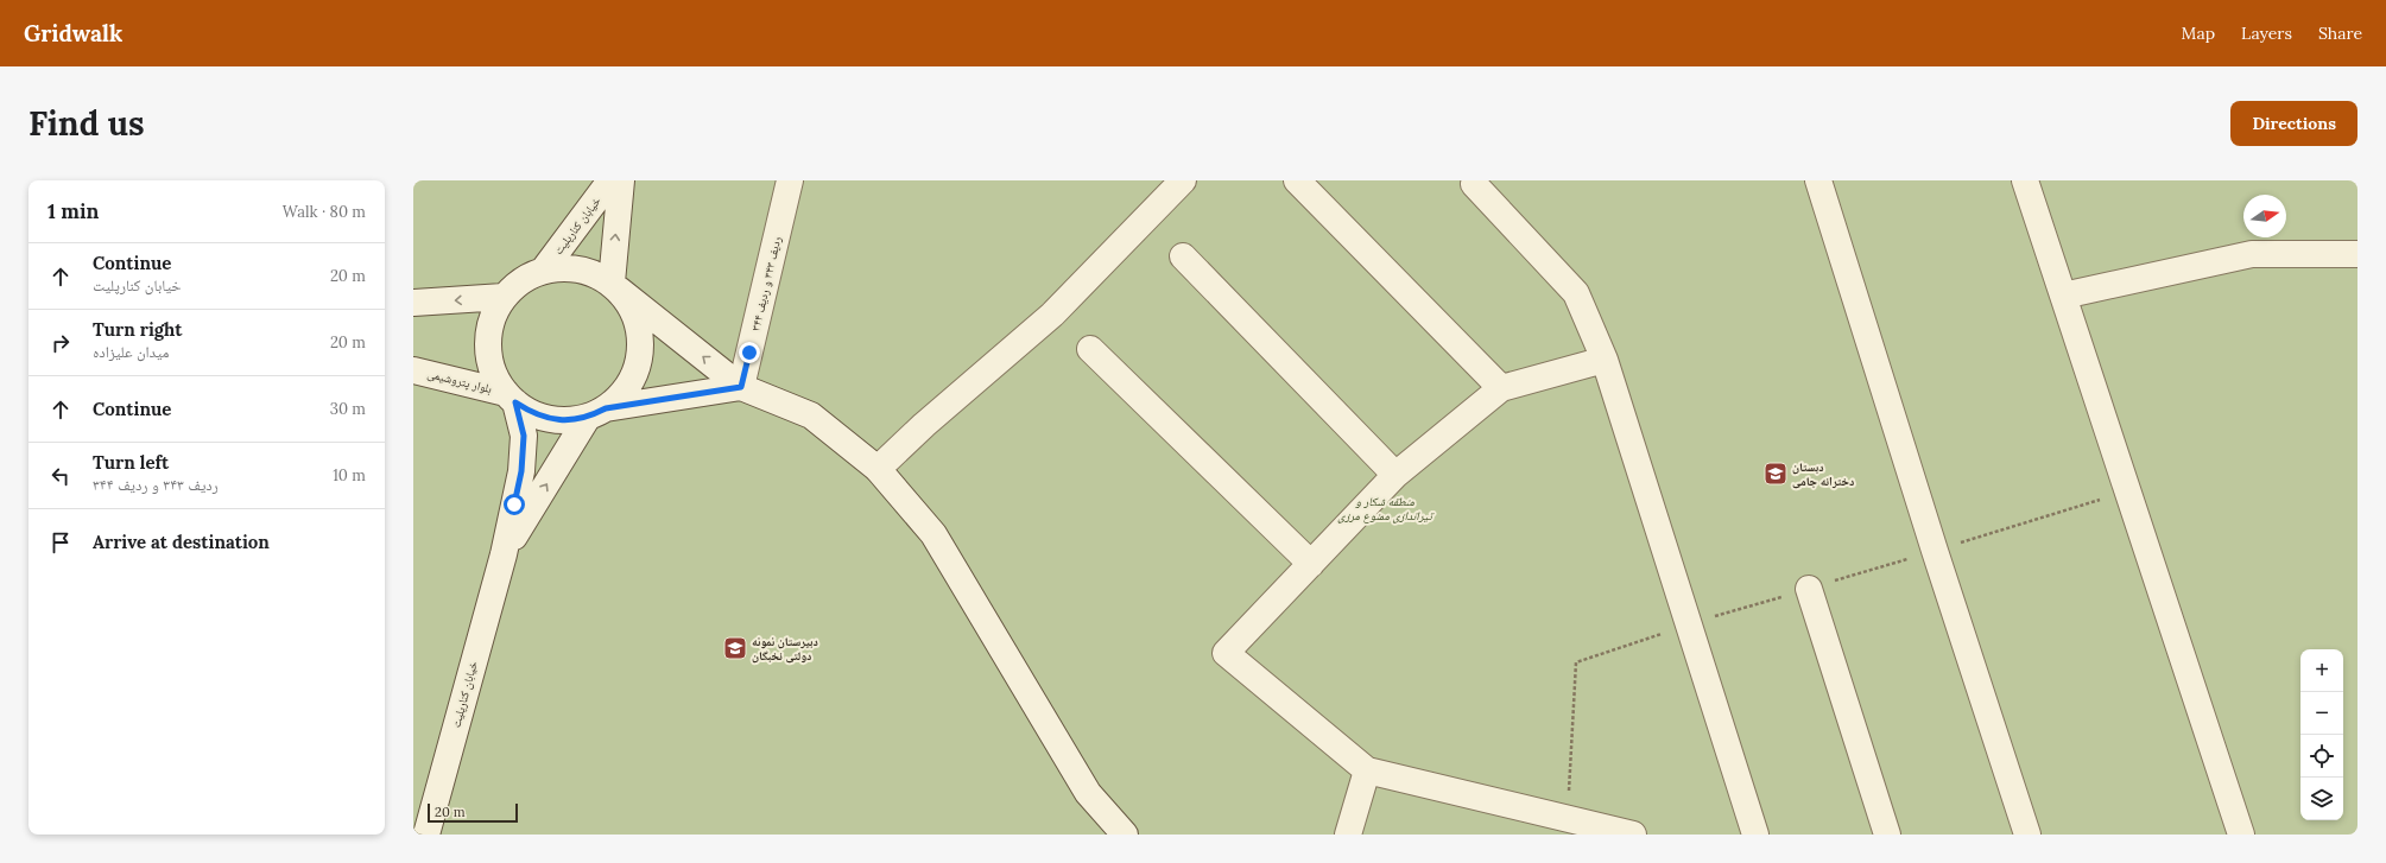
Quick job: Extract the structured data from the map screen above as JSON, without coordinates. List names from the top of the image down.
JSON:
{
  "streets": {
    "street": ["خیابان کنارپلیت", "ردیف ۳۴۳ و ردیف ۳۴۴", "بلوار پتروشیمی"]
  },
  "crossings": [
    ["خیابان کنارپلیت", "بلوار پتروشیمی"]
  ],
  "parks": ["منطقه شکار و تیراندازی ممنوع مرزی"],
  "places": {
    "school or university": ["دبستان دخترانه جامی", "دبیرستان نمونه دولتی نخبگان"]
  },
  "scale_bar": "20 m",
  "north": "right",
  "page": {
    "header": "Gridwalk",
    "nav": ["Map", "Layers", "Share"],
    "buttons": "Directions",
    "title": "Find us",
    "heading": ["1 min", "Walk · 80 m"],
    "list": [
      ["Continue", "خیابان کنارپلیت", "20 m"],
      ["Turn right", "میدان علیزاده", "20 m"],
      ["Continue", "30 m"],
      ["Turn left", "ردیف ۳۴۳ و ردیف ۳۴۴", "10 m"],
      "Arrive at destination"
    ],
    "map_buttons": ["+", "−"],
    "scale": "20 m"
  }
}
